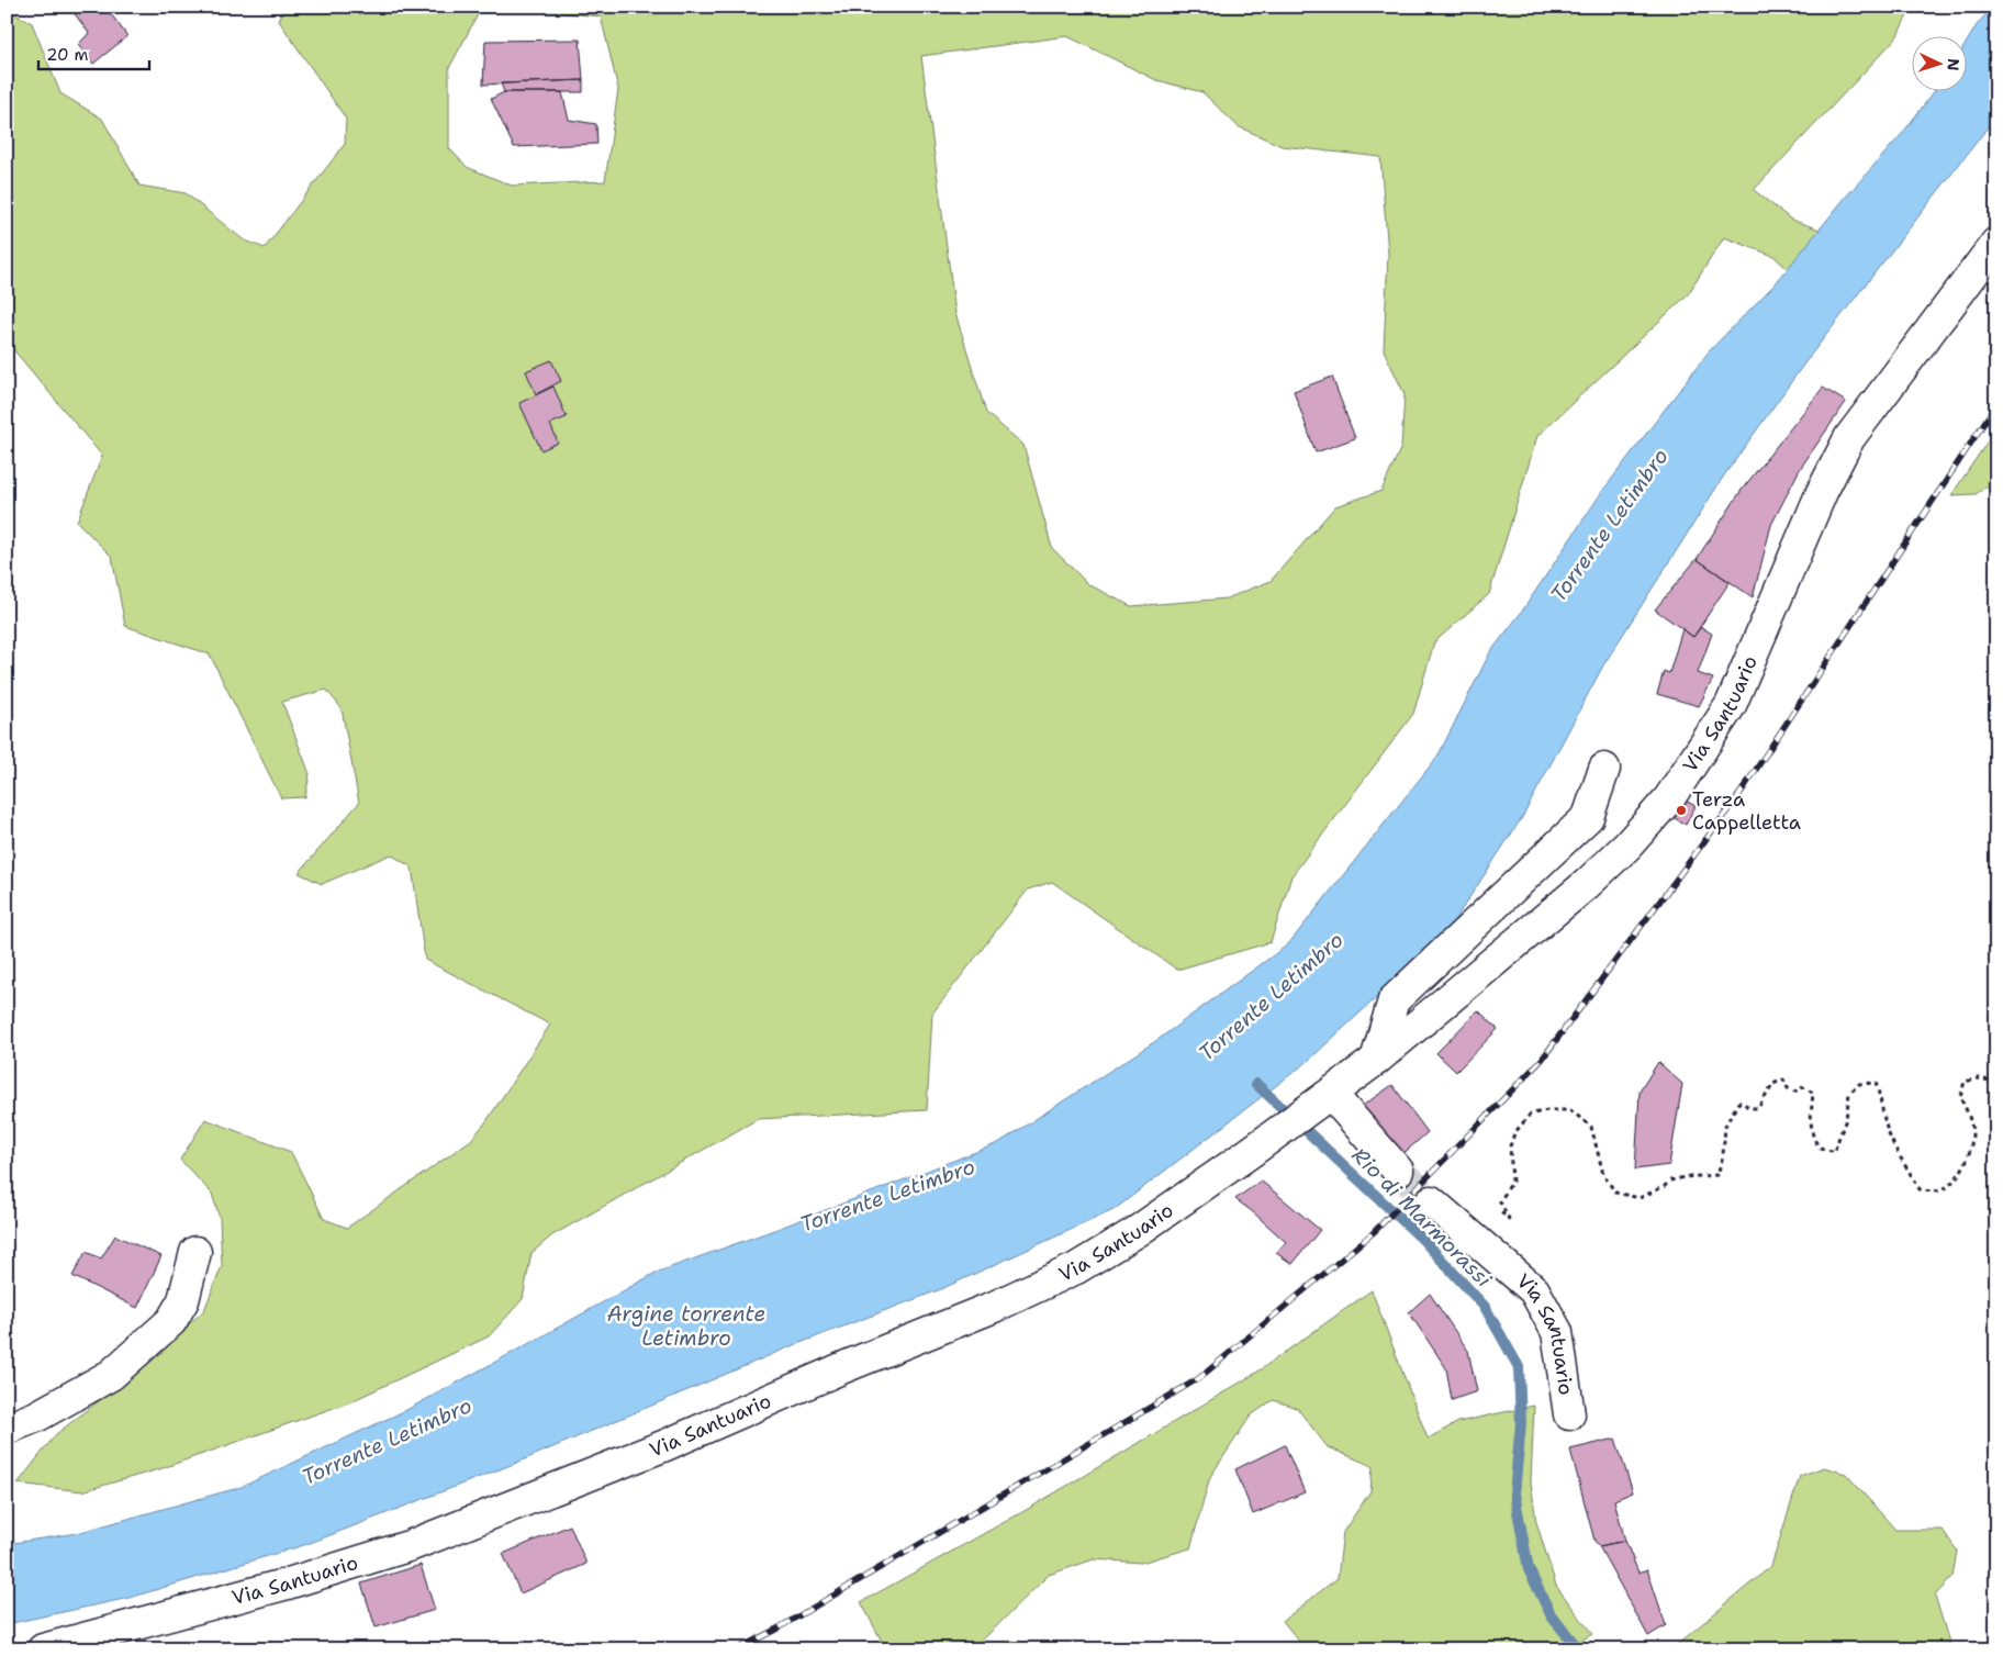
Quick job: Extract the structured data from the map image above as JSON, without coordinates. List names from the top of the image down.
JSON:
{
  "streets": {
    "main road": ["Via Santuario"]
  },
  "water": ["Torrente Letimbro", "Rio di Marmorassi", "Argine torrente Letimbro"],
  "places": ["Terza Cappelletta"],
  "scale_bar": "20 m",
  "north": "right"
}
